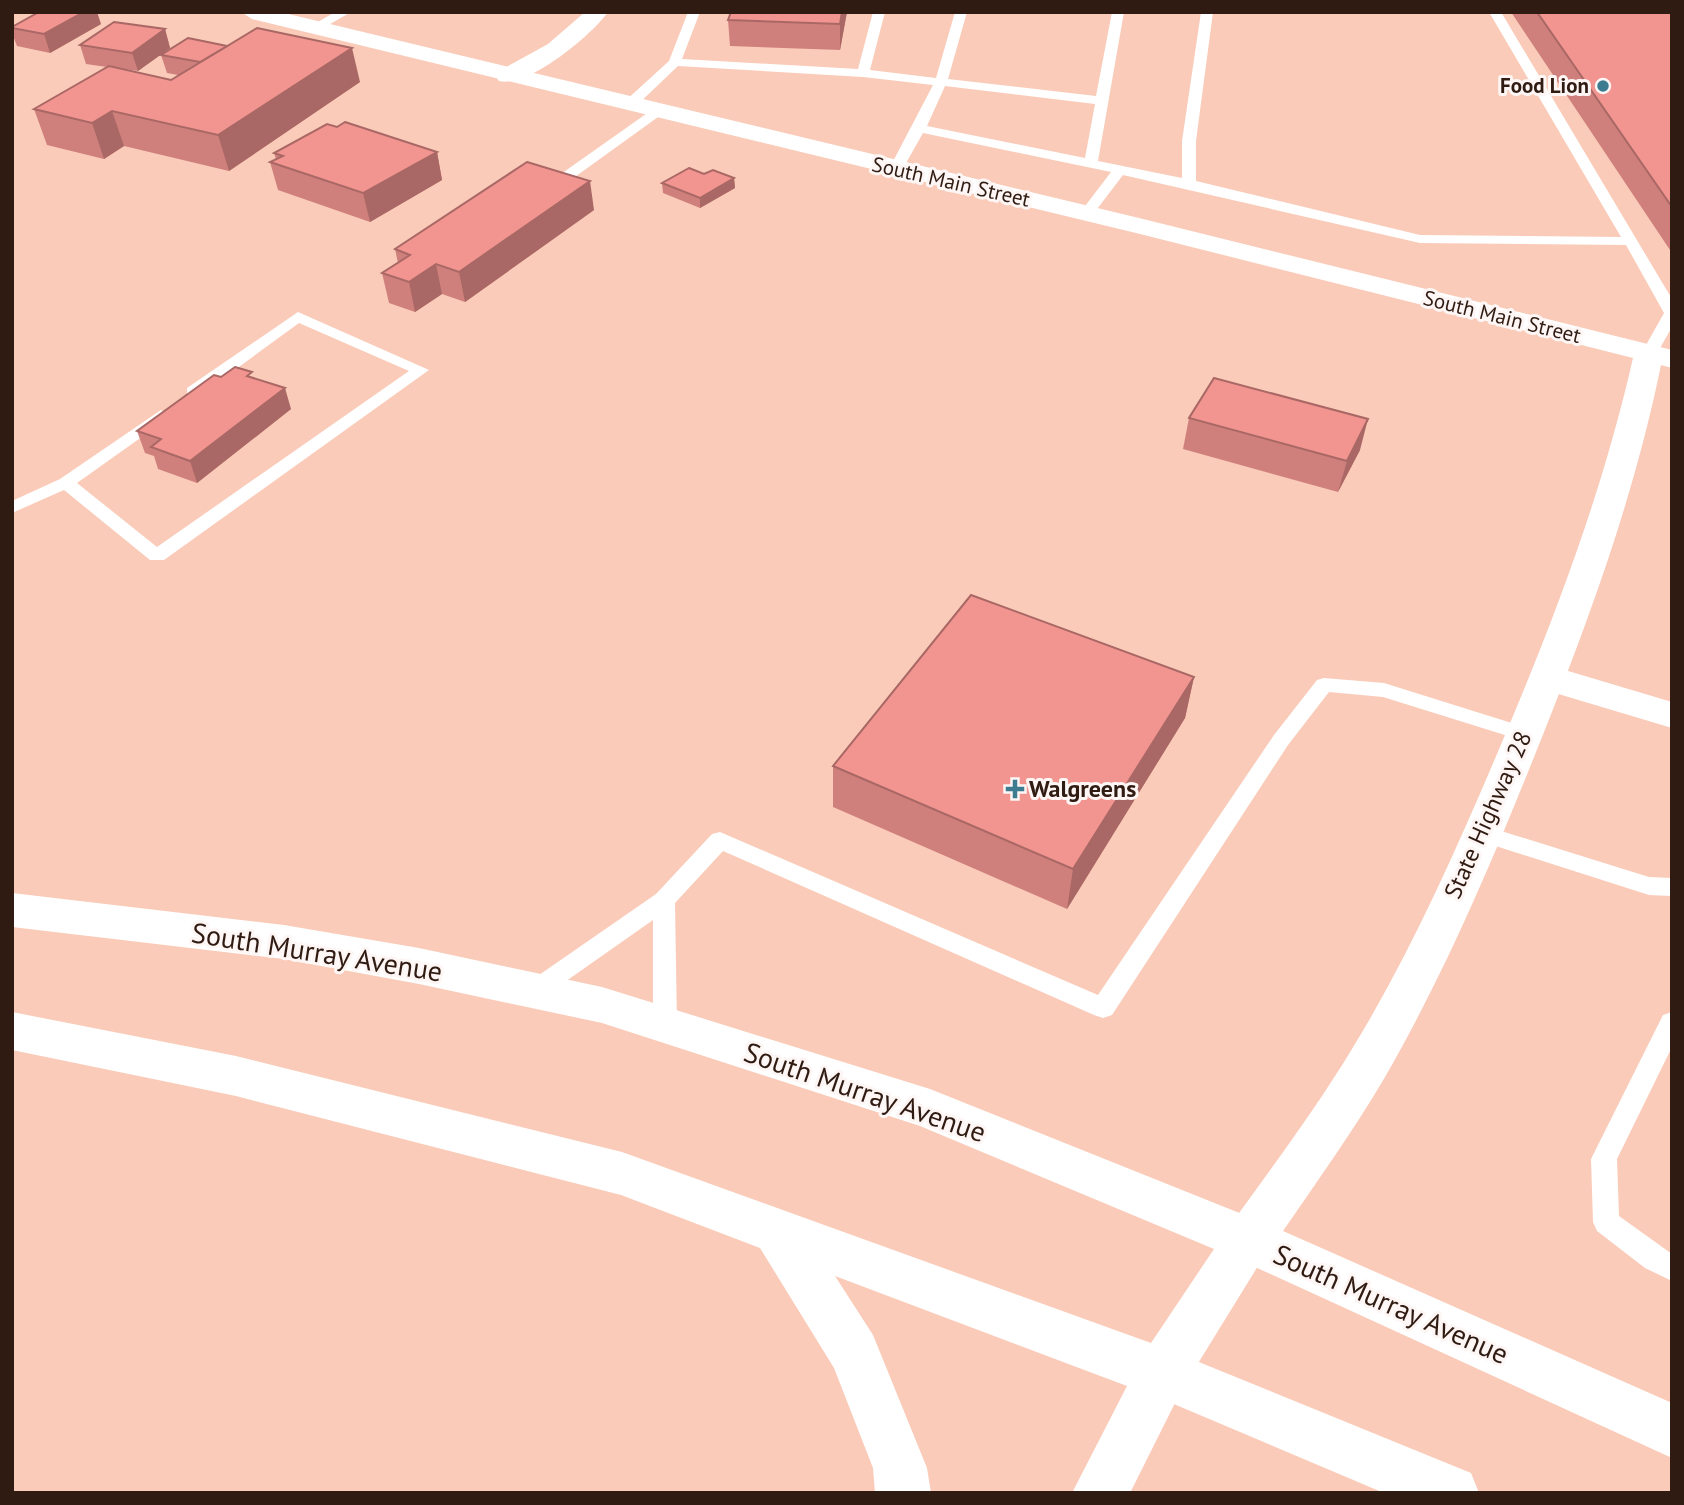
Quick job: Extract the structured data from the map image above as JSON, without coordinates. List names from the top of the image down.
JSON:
{
  "streets": {
    "main road": ["South Main Street", "State Highway 28", "South Murray Avenue"]
  },
  "crossings": [
    ["South Main Street", "State Highway 28"],
    ["State Highway 28", "South Murray Avenue"]
  ],
  "places": {
    "other": ["Food Lion"],
    "health": ["Walgreens"]
  }
}
